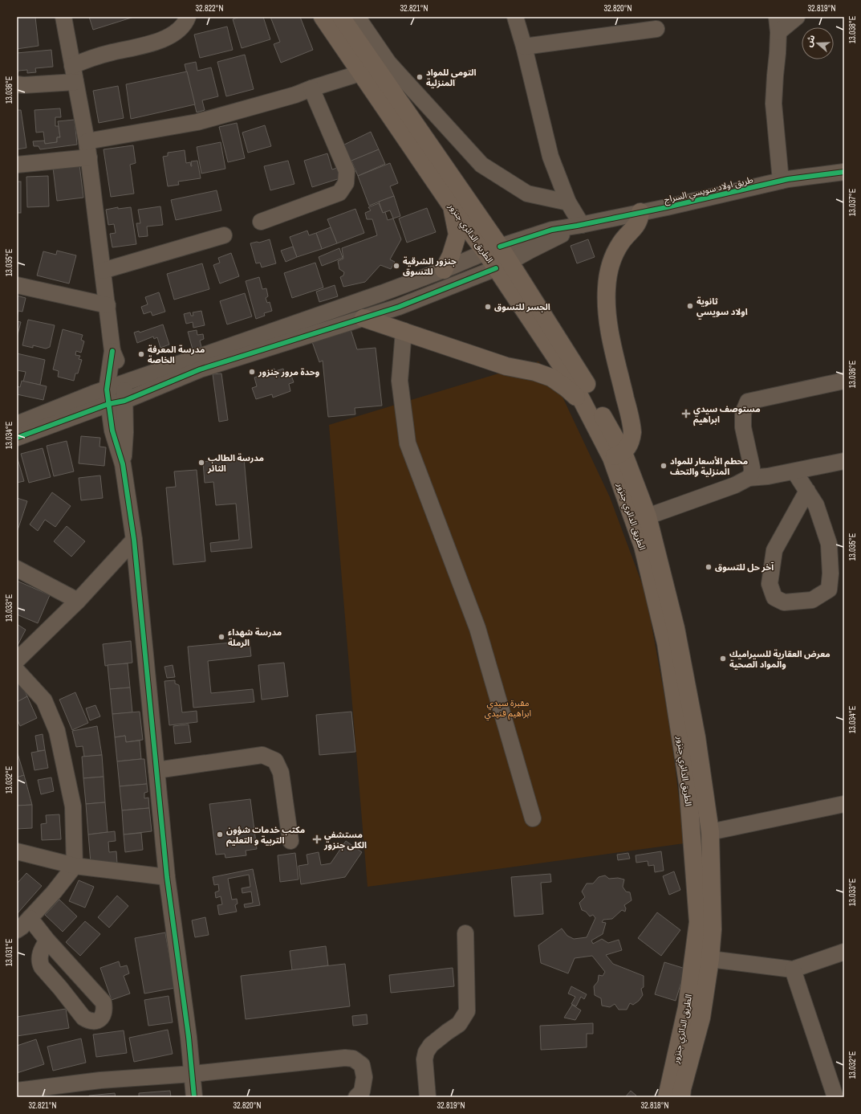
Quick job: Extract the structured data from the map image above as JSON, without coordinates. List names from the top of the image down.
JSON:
{
  "streets": {
    "main road": ["الطريق الدائري جنزور"],
    "street": ["طريق اولاد سويسي السراج"]
  },
  "parks": ["مقبرة سيدي ابراهيم قنيدي"],
  "places": {
    "other": [
      "التومي للمواد المنزلية",
      "جنزور الشرقية للتسوق",
      "ثانوية اولاد سويسي",
      "الجسر للتسوق",
      "مدرسة المعرفة الخاصة",
      "وحدة مرور جنزور",
      "مدرسة الطالب الثائر",
      "محطم الأسعار للمواد المنزلية والتحف",
      "آخر حل للتسوق",
      "مدرسة شهداء الرملة",
      "معرض العقارية للسيراميك والمواد الصحية",
      "مكتب خدمات شؤون التربية و التعليم"
    ],
    "health": ["مستوصف سيدي ابراهيم", "مستشفي الكلى جنزور"]
  },
  "north": "left",
  "coordinates": [
    "32.822°N",
    "32.821°N",
    "32.820°N",
    "32.819°N",
    "13.038°E",
    "13.036°E",
    "13.037°E",
    "13.035°E",
    "13.034°E",
    "13.033°E",
    "13.032°E",
    "13.031°E",
    "32.818°N"
  ]
}
